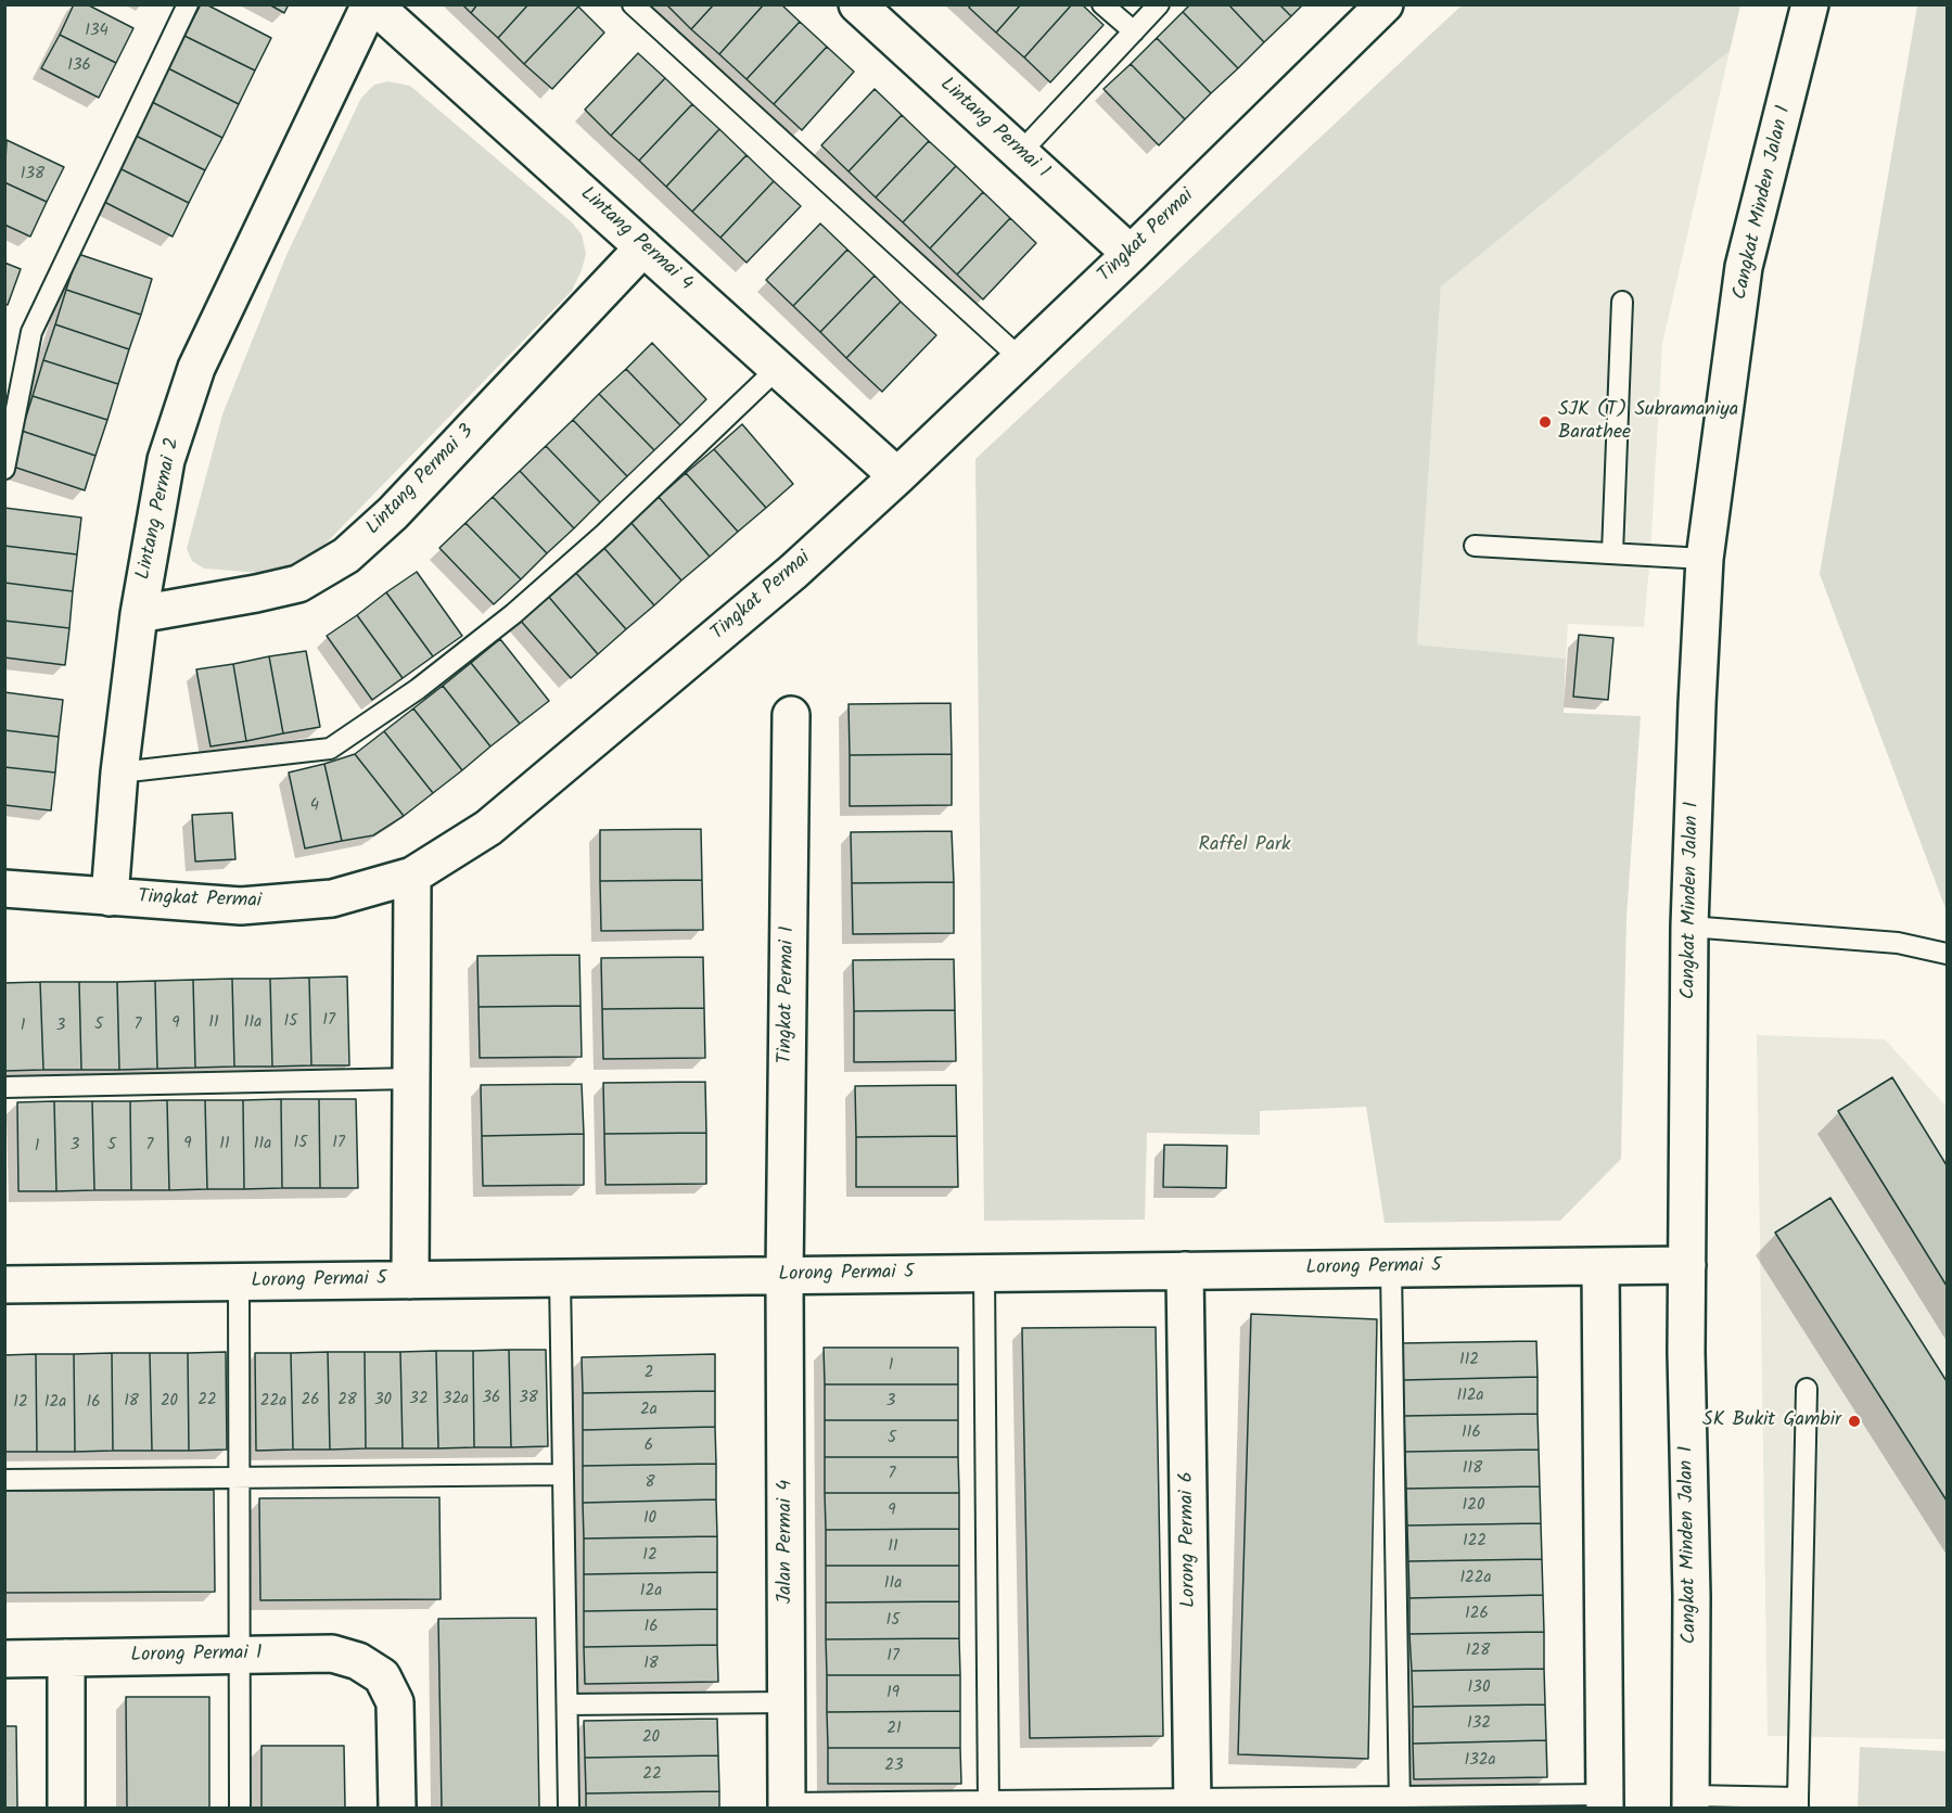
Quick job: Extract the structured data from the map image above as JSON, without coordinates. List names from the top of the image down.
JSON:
{
  "streets": {
    "street": [
      "Lintang Permai 1",
      "Cangkat Minden Jalan 1",
      "Tingkat Permai",
      "Lintang Permai 4",
      "Lintang Permai 3",
      "Lintang Permai 2",
      "Tingkat Permai 1",
      "Lorong Permai 5",
      "Lorong Permai 6",
      "Jalan Permai 4",
      "Lorong Permai 1"
    ]
  },
  "crossings": [
    ["Lintang Permai 1", "Tingkat Permai"],
    ["Cangkat Minden Jalan 1", "Lorong Permai 5"],
    ["Tingkat Permai", "Lintang Permai 4"],
    ["Tingkat Permai", "Lintang Permai 2"],
    ["Lintang Permai 4", "Lintang Permai 3"],
    ["Lintang Permai 4", "Lintang Permai 2"],
    ["Lintang Permai 3", "Lintang Permai 2"],
    ["Tingkat Permai 1", "Lorong Permai 5"],
    ["Tingkat Permai 1", "Jalan Permai 4"],
    ["Lorong Permai 5", "Lorong Permai 6"],
    ["Lorong Permai 5", "Jalan Permai 4"]
  ],
  "parks": ["Raffel Park"],
  "places": ["SJK (T) Subramaniya Barathee", "SK Bukit Gambir"],
  "house_numbers": [
    "134",
    "136",
    "138",
    "4",
    "17",
    "15",
    "11",
    "11a",
    "9",
    "5",
    "7",
    "1",
    "3",
    "15",
    "17",
    "9",
    "11",
    "11a",
    "3",
    "5",
    "7",
    "1",
    "112",
    "1",
    "2",
    "112a",
    "36",
    "38",
    "32",
    "32a",
    "22",
    "26",
    "28",
    "30",
    "18",
    "20",
    "22a",
    "3",
    "12",
    "12a",
    "16",
    "2a",
    "116",
    "5",
    "6",
    "118",
    "7",
    "8",
    "120",
    "9",
    "10",
    "122",
    "11",
    "12",
    "122a",
    "11a",
    "12a",
    "126",
    "15",
    "16",
    "128",
    "17",
    "18",
    "130",
    "19",
    "132",
    "21",
    "20",
    "132a",
    "23",
    "22"
  ]
}
